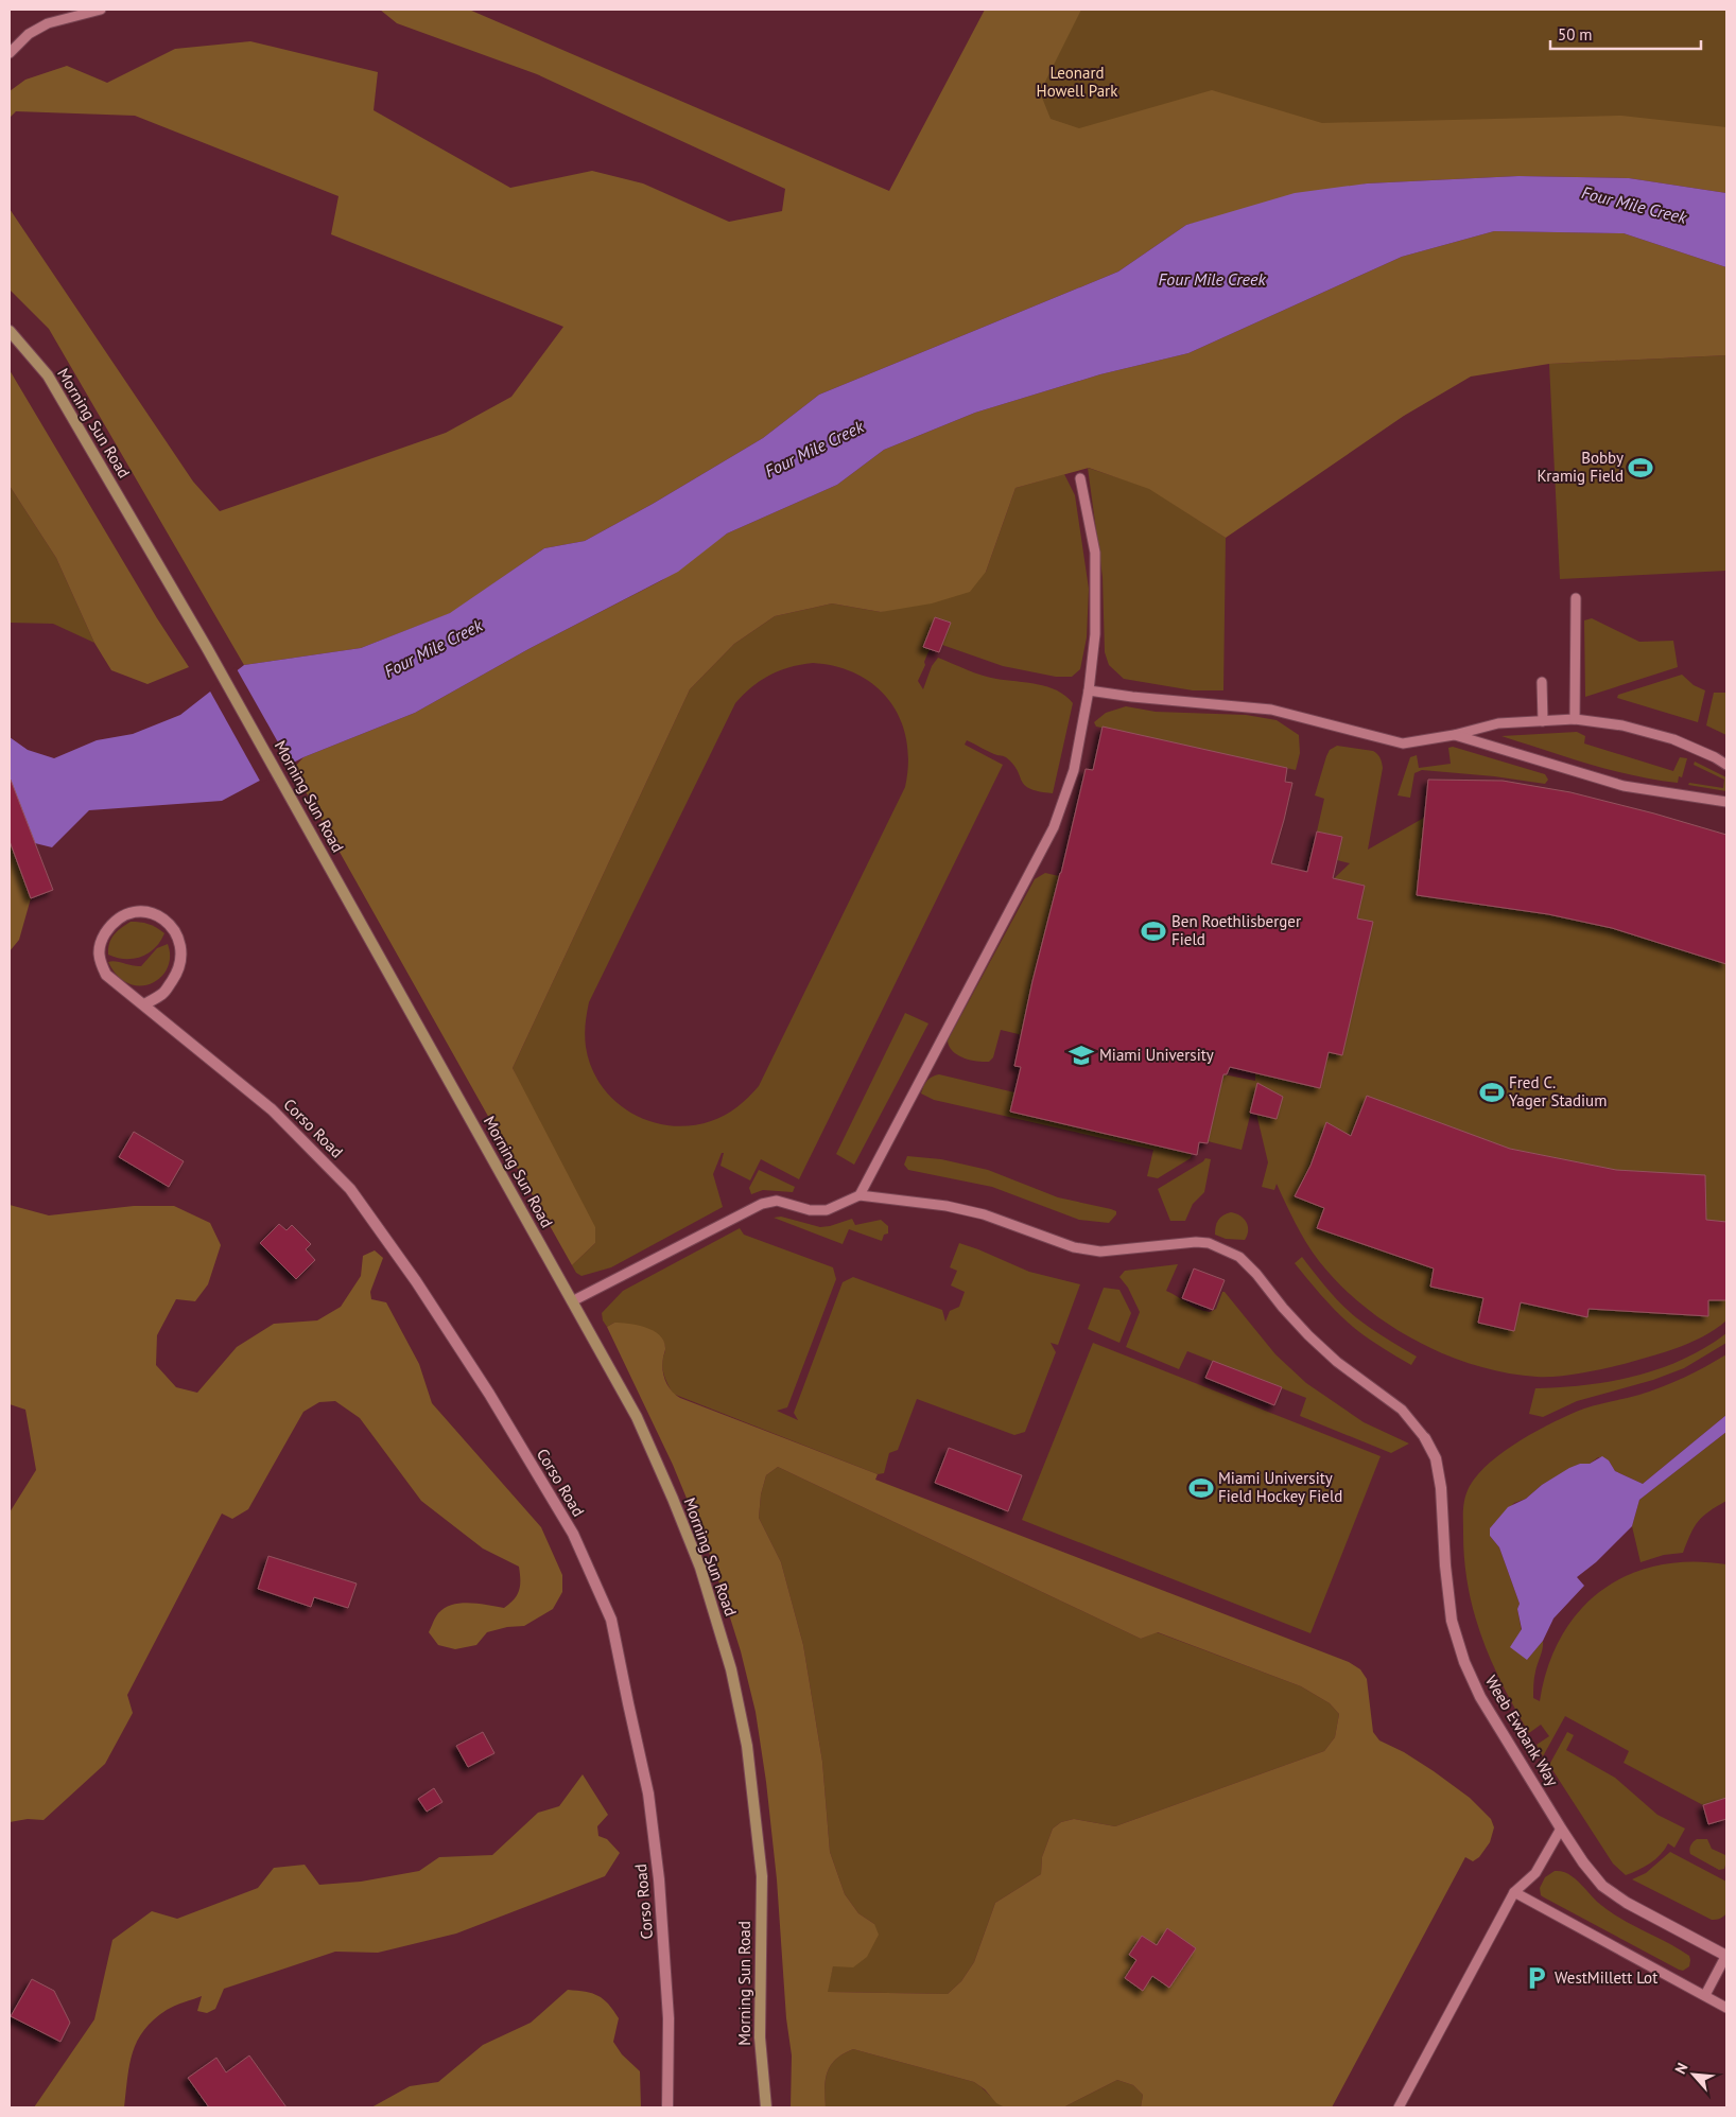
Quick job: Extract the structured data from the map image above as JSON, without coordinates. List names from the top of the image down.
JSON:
{
  "streets": {
    "main road": ["Morning Sun Road"],
    "street": ["Corso Road", "Weeb Ewbank Way"]
  },
  "water": ["Four Mile Creek"],
  "parks": ["Leonard Howell Park"],
  "places": {
    "sports": [
      "Bobby Kramig Field",
      "Ben Roethlisberger Field",
      "Fred C. Yager Stadium",
      "Miami University Field Hockey Field"
    ],
    "school or university": ["Miami University"],
    "parking": ["WestMillett Lot"]
  },
  "scale_bar": "50 m",
  "north": "top left"
}
